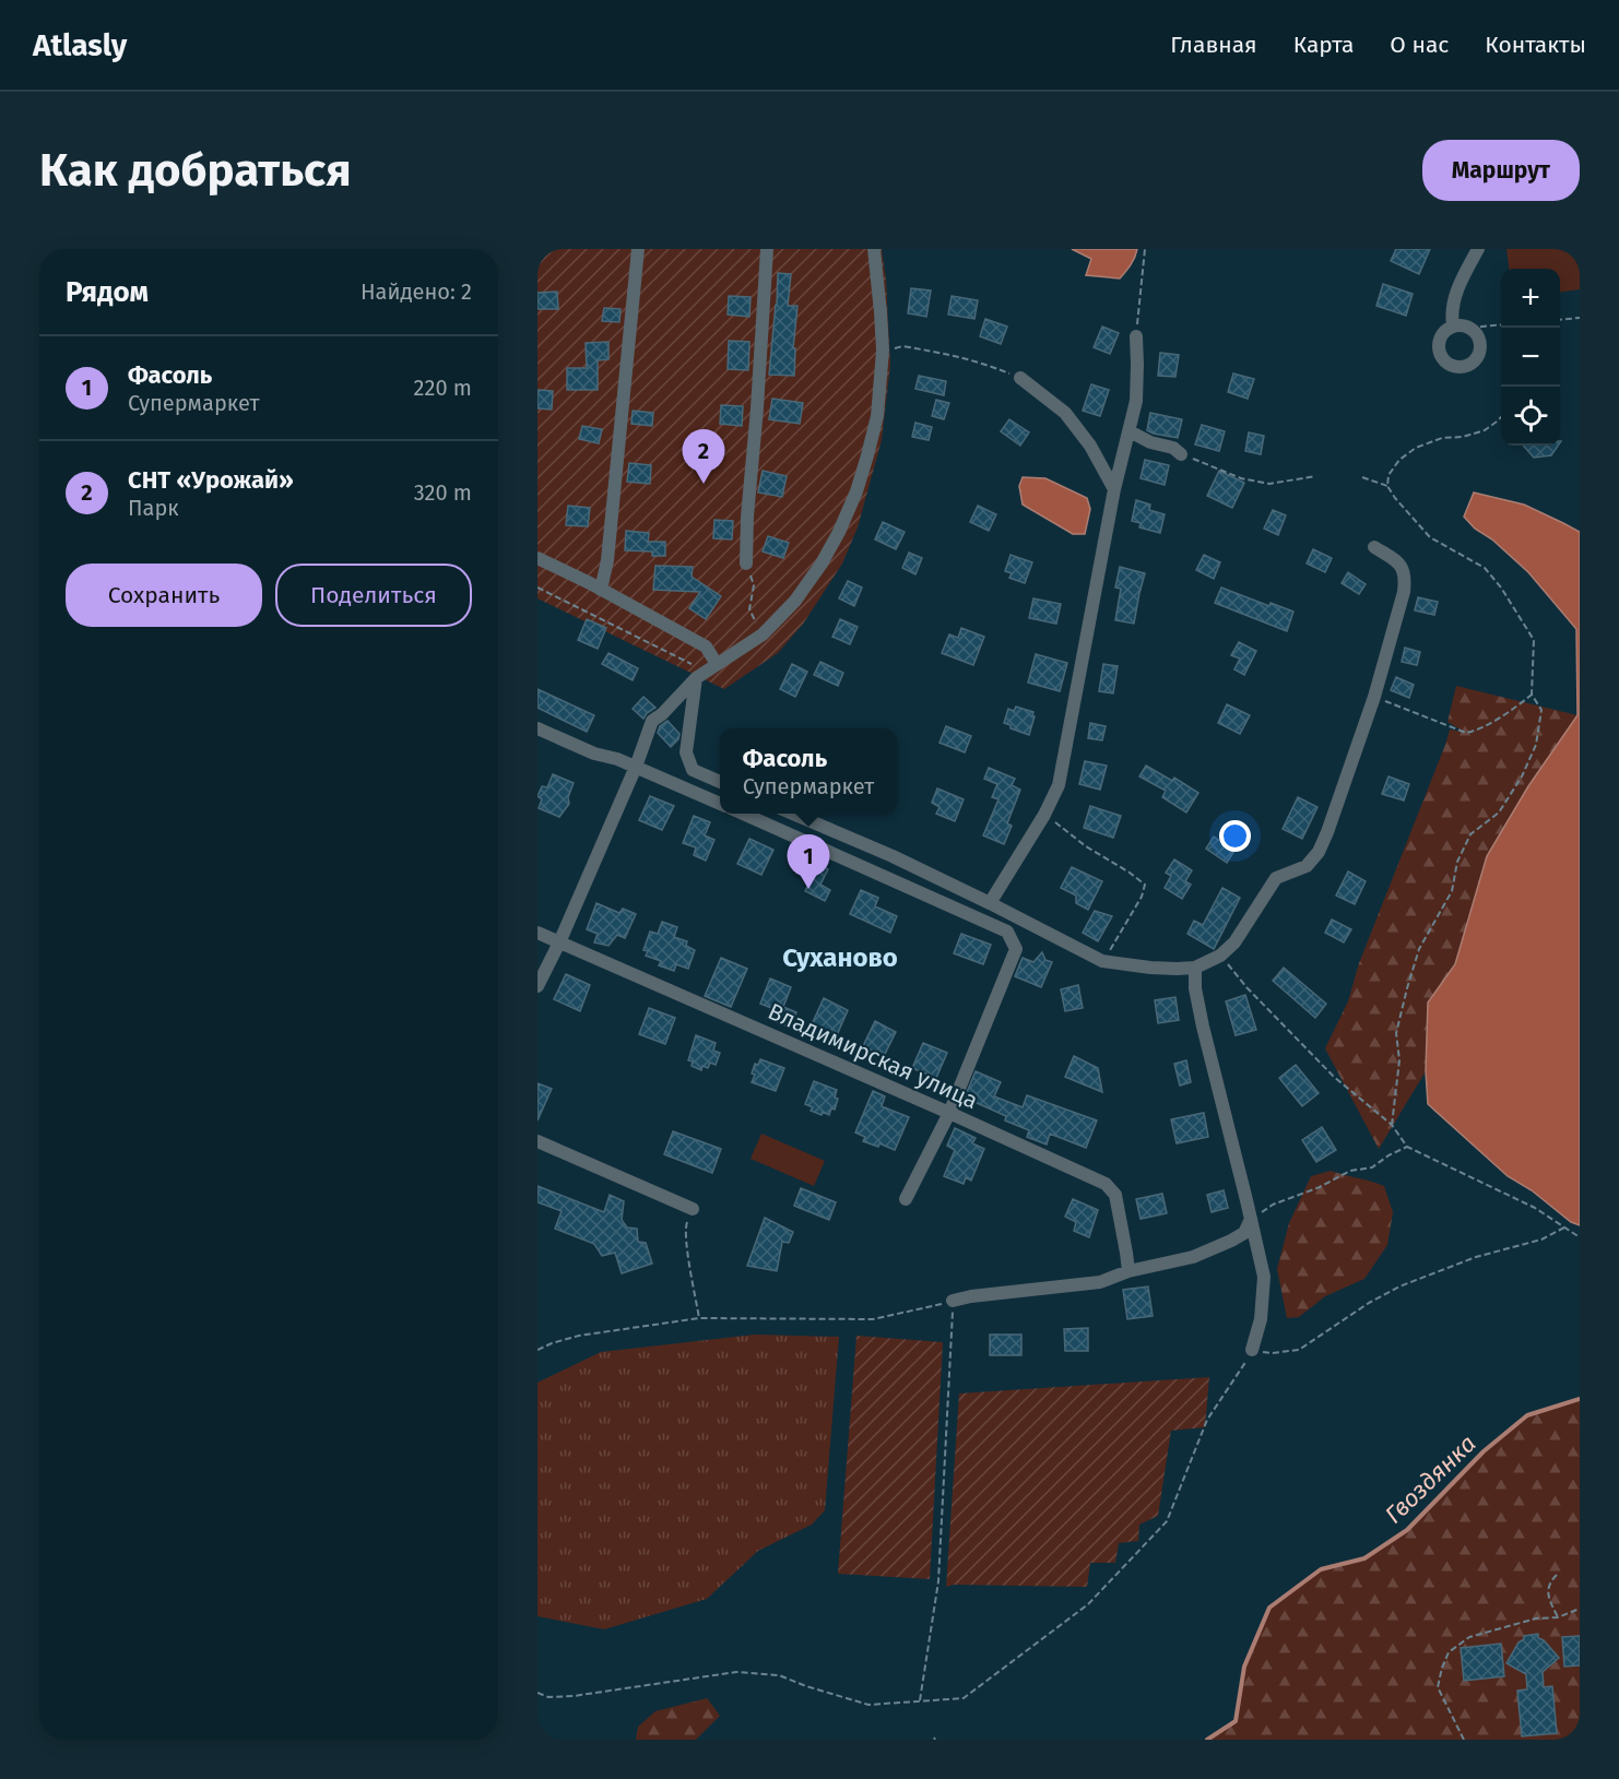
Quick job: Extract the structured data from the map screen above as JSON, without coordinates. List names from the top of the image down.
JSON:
{
  "streets": {
    "street": ["Владимирская улица"]
  },
  "districts": ["Суханово"],
  "water": ["Гвоздянка"],
  "page": {
    "header": "Atlasly",
    "nav": [
      "Главная",
      "Карта",
      "О нас",
      "Контакты"
    ],
    "buttons": [
      "Маршрут",
      ["Сохранить", "Поделиться"]
    ],
    "title": "Как добраться",
    "heading": ["Рядом", "Найдено: 2"],
    "map_buttons": ["+", "−"],
    "list": [
      {
        "mark": "1",
        "name": "Фасоль",
        "note": "Супермаркет",
        "value": "220 m"
      },
      {
        "mark": "2",
        "name": "СНТ «Урожай»",
        "note": "Парк",
        "value": "320 m"
      }
    ],
    "pins": ["2", "1"],
    "popup": ["Фасоль", "Супермаркет"]
  }
}
